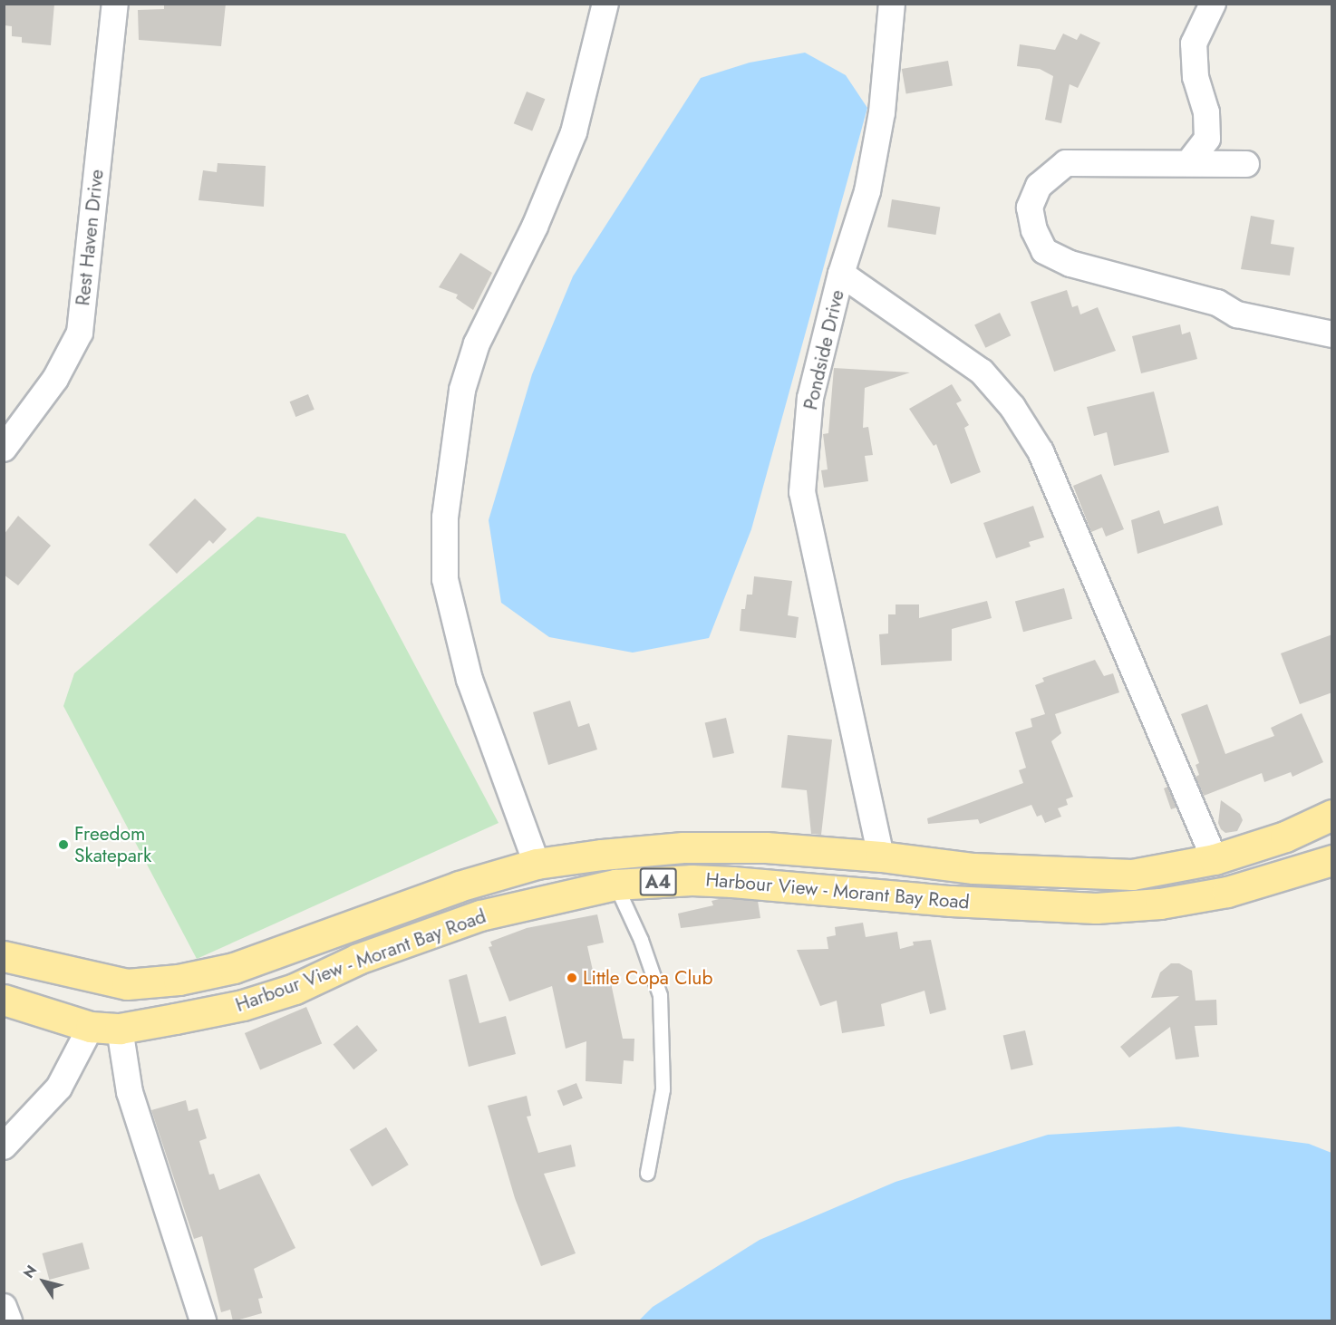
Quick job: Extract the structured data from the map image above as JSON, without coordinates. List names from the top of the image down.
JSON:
{
  "streets": {
    "highway": ["A4", "Harbour View - Morant Bay Road"],
    "street": ["Rest Haven Drive", "Pondside Drive"]
  },
  "crossings": [
    ["Pondside Drive", "Harbour View - Morant Bay Road"]
  ],
  "places": ["Freedom Skatepark", "Little Copa Club"],
  "north": "top left"
}
